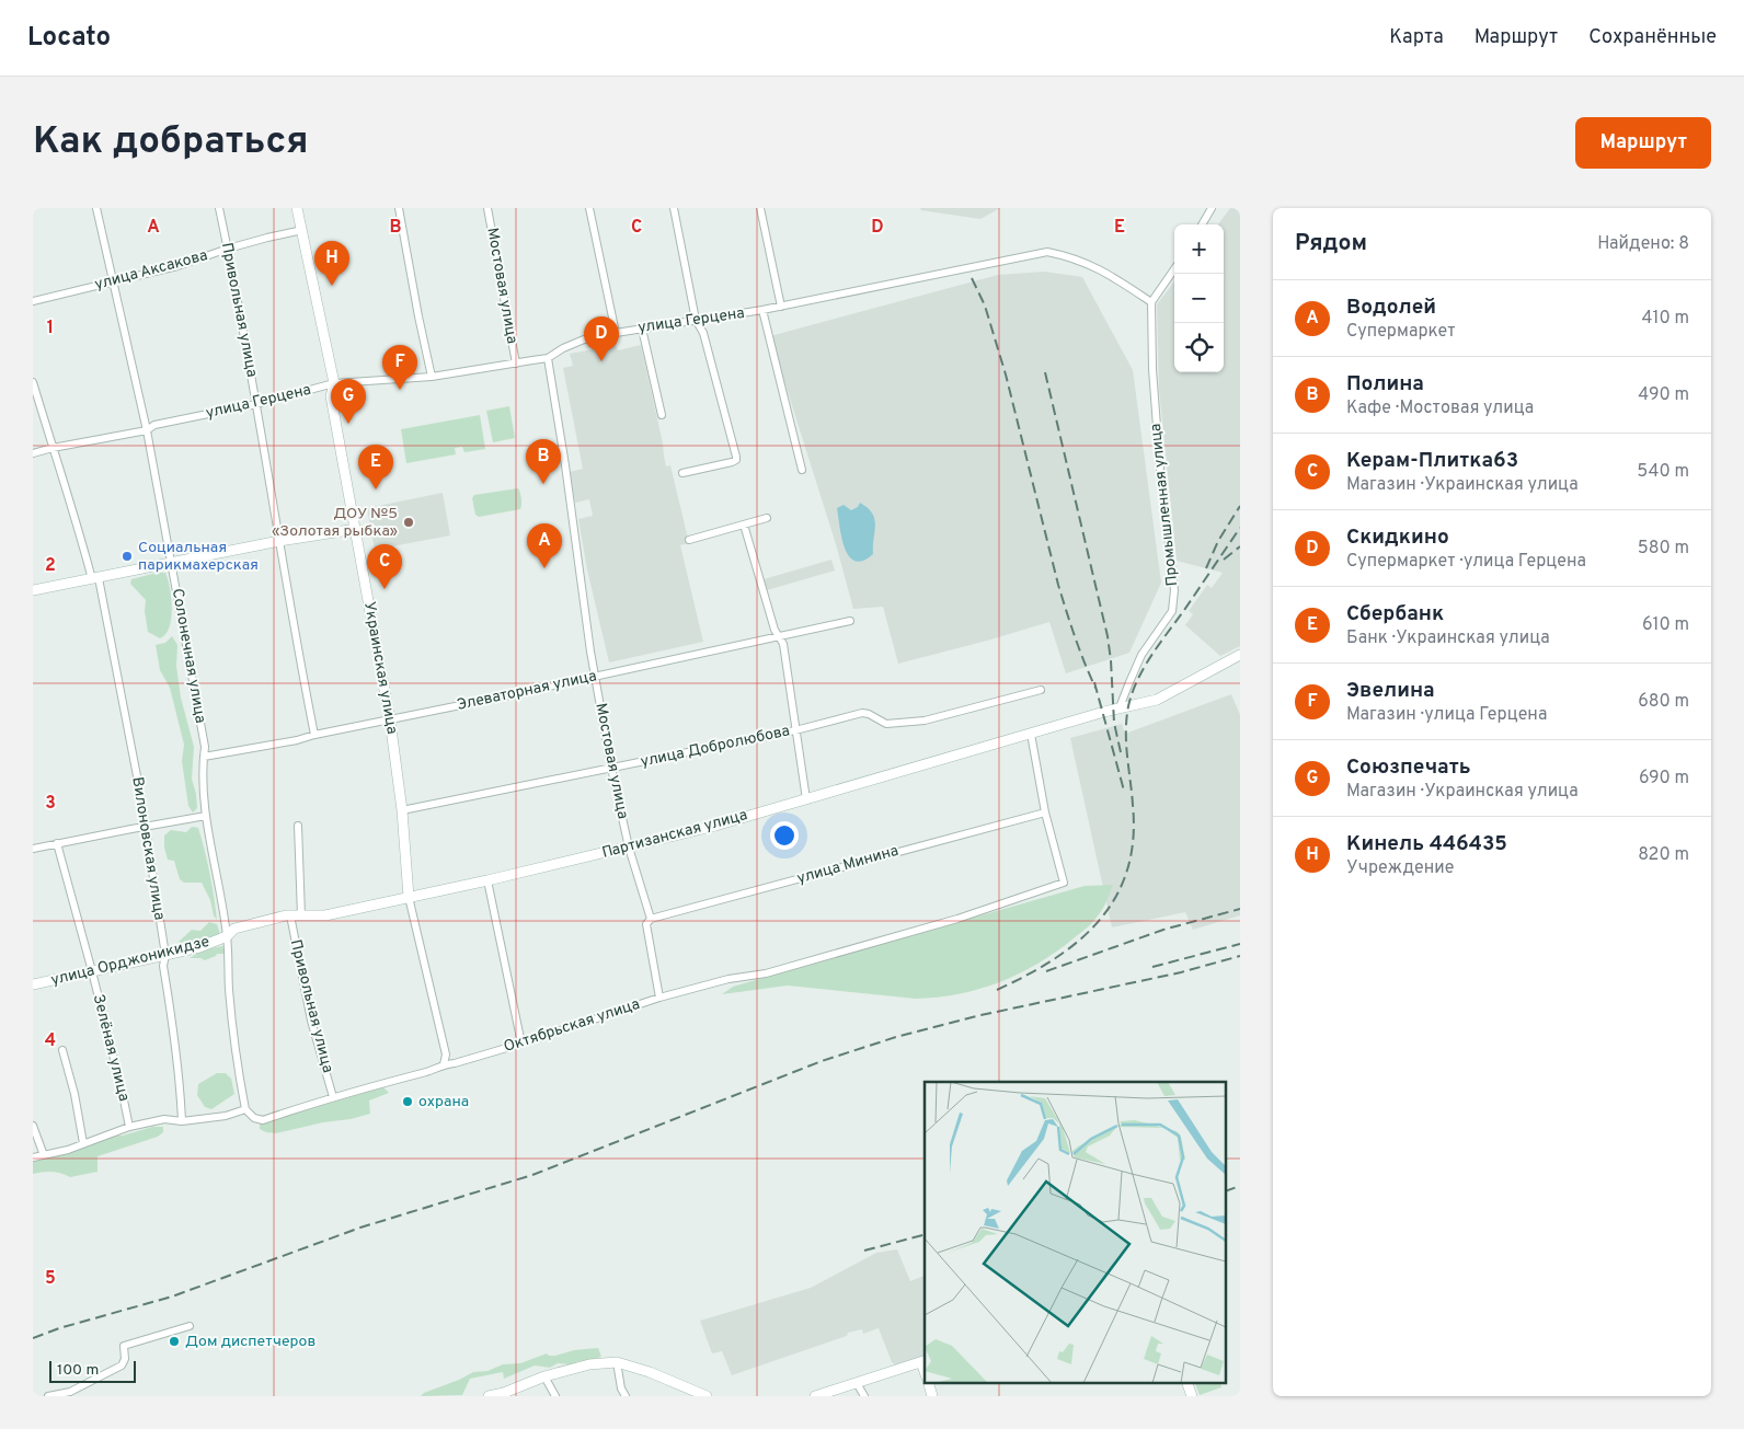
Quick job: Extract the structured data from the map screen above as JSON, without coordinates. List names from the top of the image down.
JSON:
{
  "streets": {
    "street": [
      "улица Аксакова",
      "Мостовая улица",
      "Привольная улица",
      "улица Герцена",
      "Промышленная улица",
      "Солонечная улица",
      "Украинская улица",
      "Элеваторная улица",
      "улица Добролюбова",
      "Партизанская улица",
      "Вилоновская улица",
      "улица Минина",
      "улица Орджоникидзе",
      "Октябрьская улица",
      "Зелёная улица"
    ]
  },
  "crossings": [
    ["улица Аксакова", "Привольная улица"],
    ["улица Аксакова", "Солонечная улица"],
    ["улица Аксакова", "Украинская улица"],
    ["Мостовая улица", "улица Герцена"],
    ["Мостовая улица", "Элеваторная улица"],
    ["Мостовая улица", "улица Добролюбова"],
    ["Мостовая улица", "Партизанская улица"],
    ["Мостовая улица", "улица Минина"],
    ["Мостовая улица", "Октябрьская улица"],
    ["Привольная улица", "улица Герцена"],
    ["Привольная улица", "Элеваторная улица"],
    ["Привольная улица", "Партизанская улица"],
    ["Привольная улица", "Октябрьская улица"],
    ["улица Герцена", "Промышленная улица"],
    ["улица Герцена", "Солонечная улица"],
    ["улица Герцена", "Украинская улица"],
    ["улица Герцена", "Вилоновская улица"],
    ["Промышленная улица", "Партизанская улица"],
    ["Солонечная улица", "Элеваторная улица"],
    ["Солонечная улица", "Партизанская улица"],
    ["Солонечная улица", "улица Орджоникидзе"],
    ["Солонечная улица", "Октябрьская улица"],
    ["Украинская улица", "Элеваторная улица"],
    ["Украинская улица", "улица Добролюбова"],
    ["Украинская улица", "Партизанская улица"],
    ["Украинская улица", "Октябрьская улица"],
    ["Партизанская улица", "улица Орджоникидзе"],
    ["Вилоновская улица", "улица Орджоникидзе"],
    ["улица Минина", "Октябрьская улица"],
    ["улица Орджоникидзе", "Зелёная улица"]
  ],
  "places": [
    "ДОУ №5 «Золотая рыбка»",
    "Социальная парикмахерская",
    "охрана",
    "Дом диспетчеров"
  ],
  "scale_bar": "100 m",
  "page": {
    "header": "Locato",
    "nav": ["Карта", "Маршрут", "Сохранённые"],
    "buttons": "Маршрут",
    "title": "Как добраться",
    "heading": ["Рядом", "Найдено: 8"],
    "map_buttons": ["+", "−"],
    "pins": [
      "H",
      "D",
      "F",
      "G",
      "B",
      "E",
      "A",
      "C"
    ],
    "list": [
      {
        "mark": "A",
        "name": "Водолей",
        "note": "Супермаркет",
        "value": "410 m"
      },
      {
        "mark": "B",
        "name": "Полина",
        "note": "Кафе · Мостовая улица",
        "value": "490 m"
      },
      {
        "mark": "C",
        "name": "Керам-Плитка63",
        "note": "Магазин · Украинская улица",
        "value": "540 m"
      },
      {
        "mark": "D",
        "name": "Скидкино",
        "note": "Супермаркет · улица Герцена",
        "value": "580 m"
      },
      {
        "mark": "E",
        "name": "Сбербанк",
        "note": "Банк · Украинская улица",
        "value": "610 m"
      },
      {
        "mark": "F",
        "name": "Эвелина",
        "note": "Магазин · улица Герцена",
        "value": "680 m"
      },
      {
        "mark": "G",
        "name": "Союзпечать",
        "note": "Магазин · Украинская улица",
        "value": "690 m"
      },
      {
        "mark": "H",
        "name": "Кинель 446435",
        "note": "Учреждение",
        "value": "820 m"
      }
    ],
    "scale": "100 m"
  },
  "grid": {
    "columns": [
      "A",
      "B",
      "C",
      "D",
      "E"
    ],
    "rows": [
      "1",
      "2",
      "3",
      "4",
      "5"
    ]
  }
}
